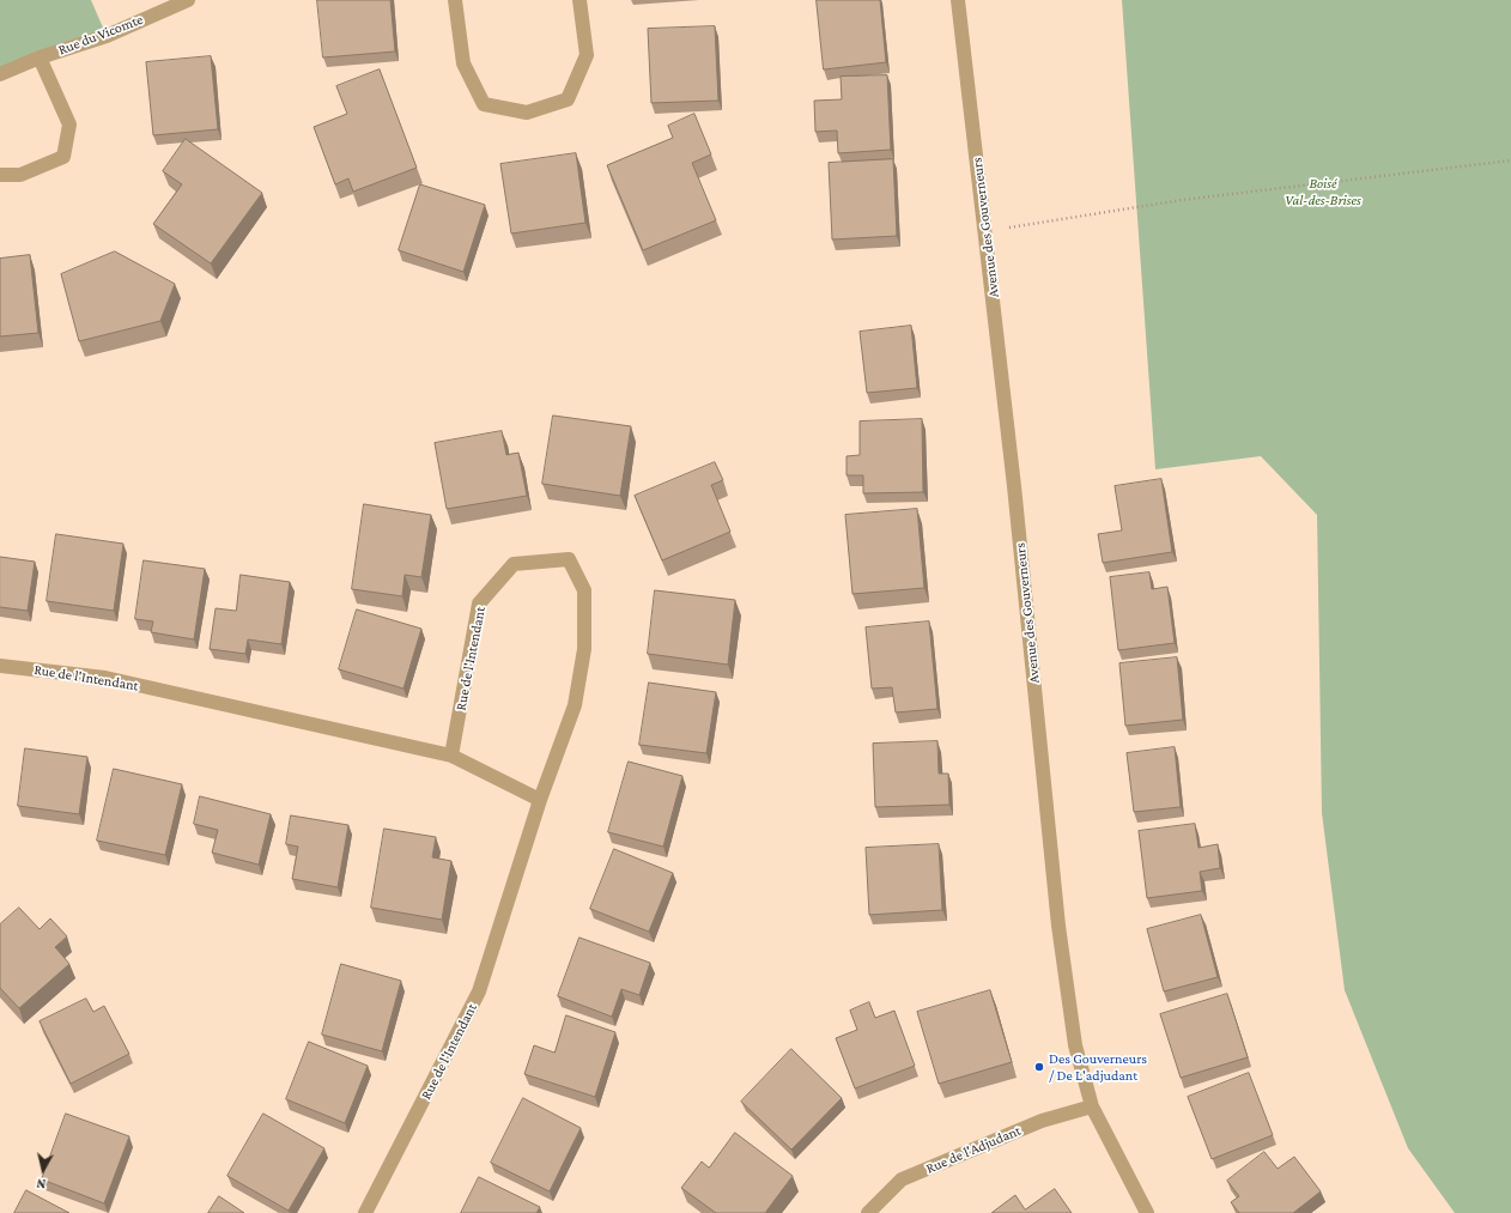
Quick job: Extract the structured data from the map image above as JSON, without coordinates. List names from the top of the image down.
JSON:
{
  "streets": {
    "street": [
      "Rue du Vicomte",
      "Avenue des Gouverneurs",
      "Rue de l'Intendant",
      "Rue de l'Adjudant"
    ]
  },
  "crossings": [
    ["Avenue des Gouverneurs", "Rue de l'Adjudant"]
  ],
  "parks": ["Boisé Val-des-Brises"],
  "places": ["Des Gouverneurs / De L'adjudant"],
  "north": "bottom"
}
